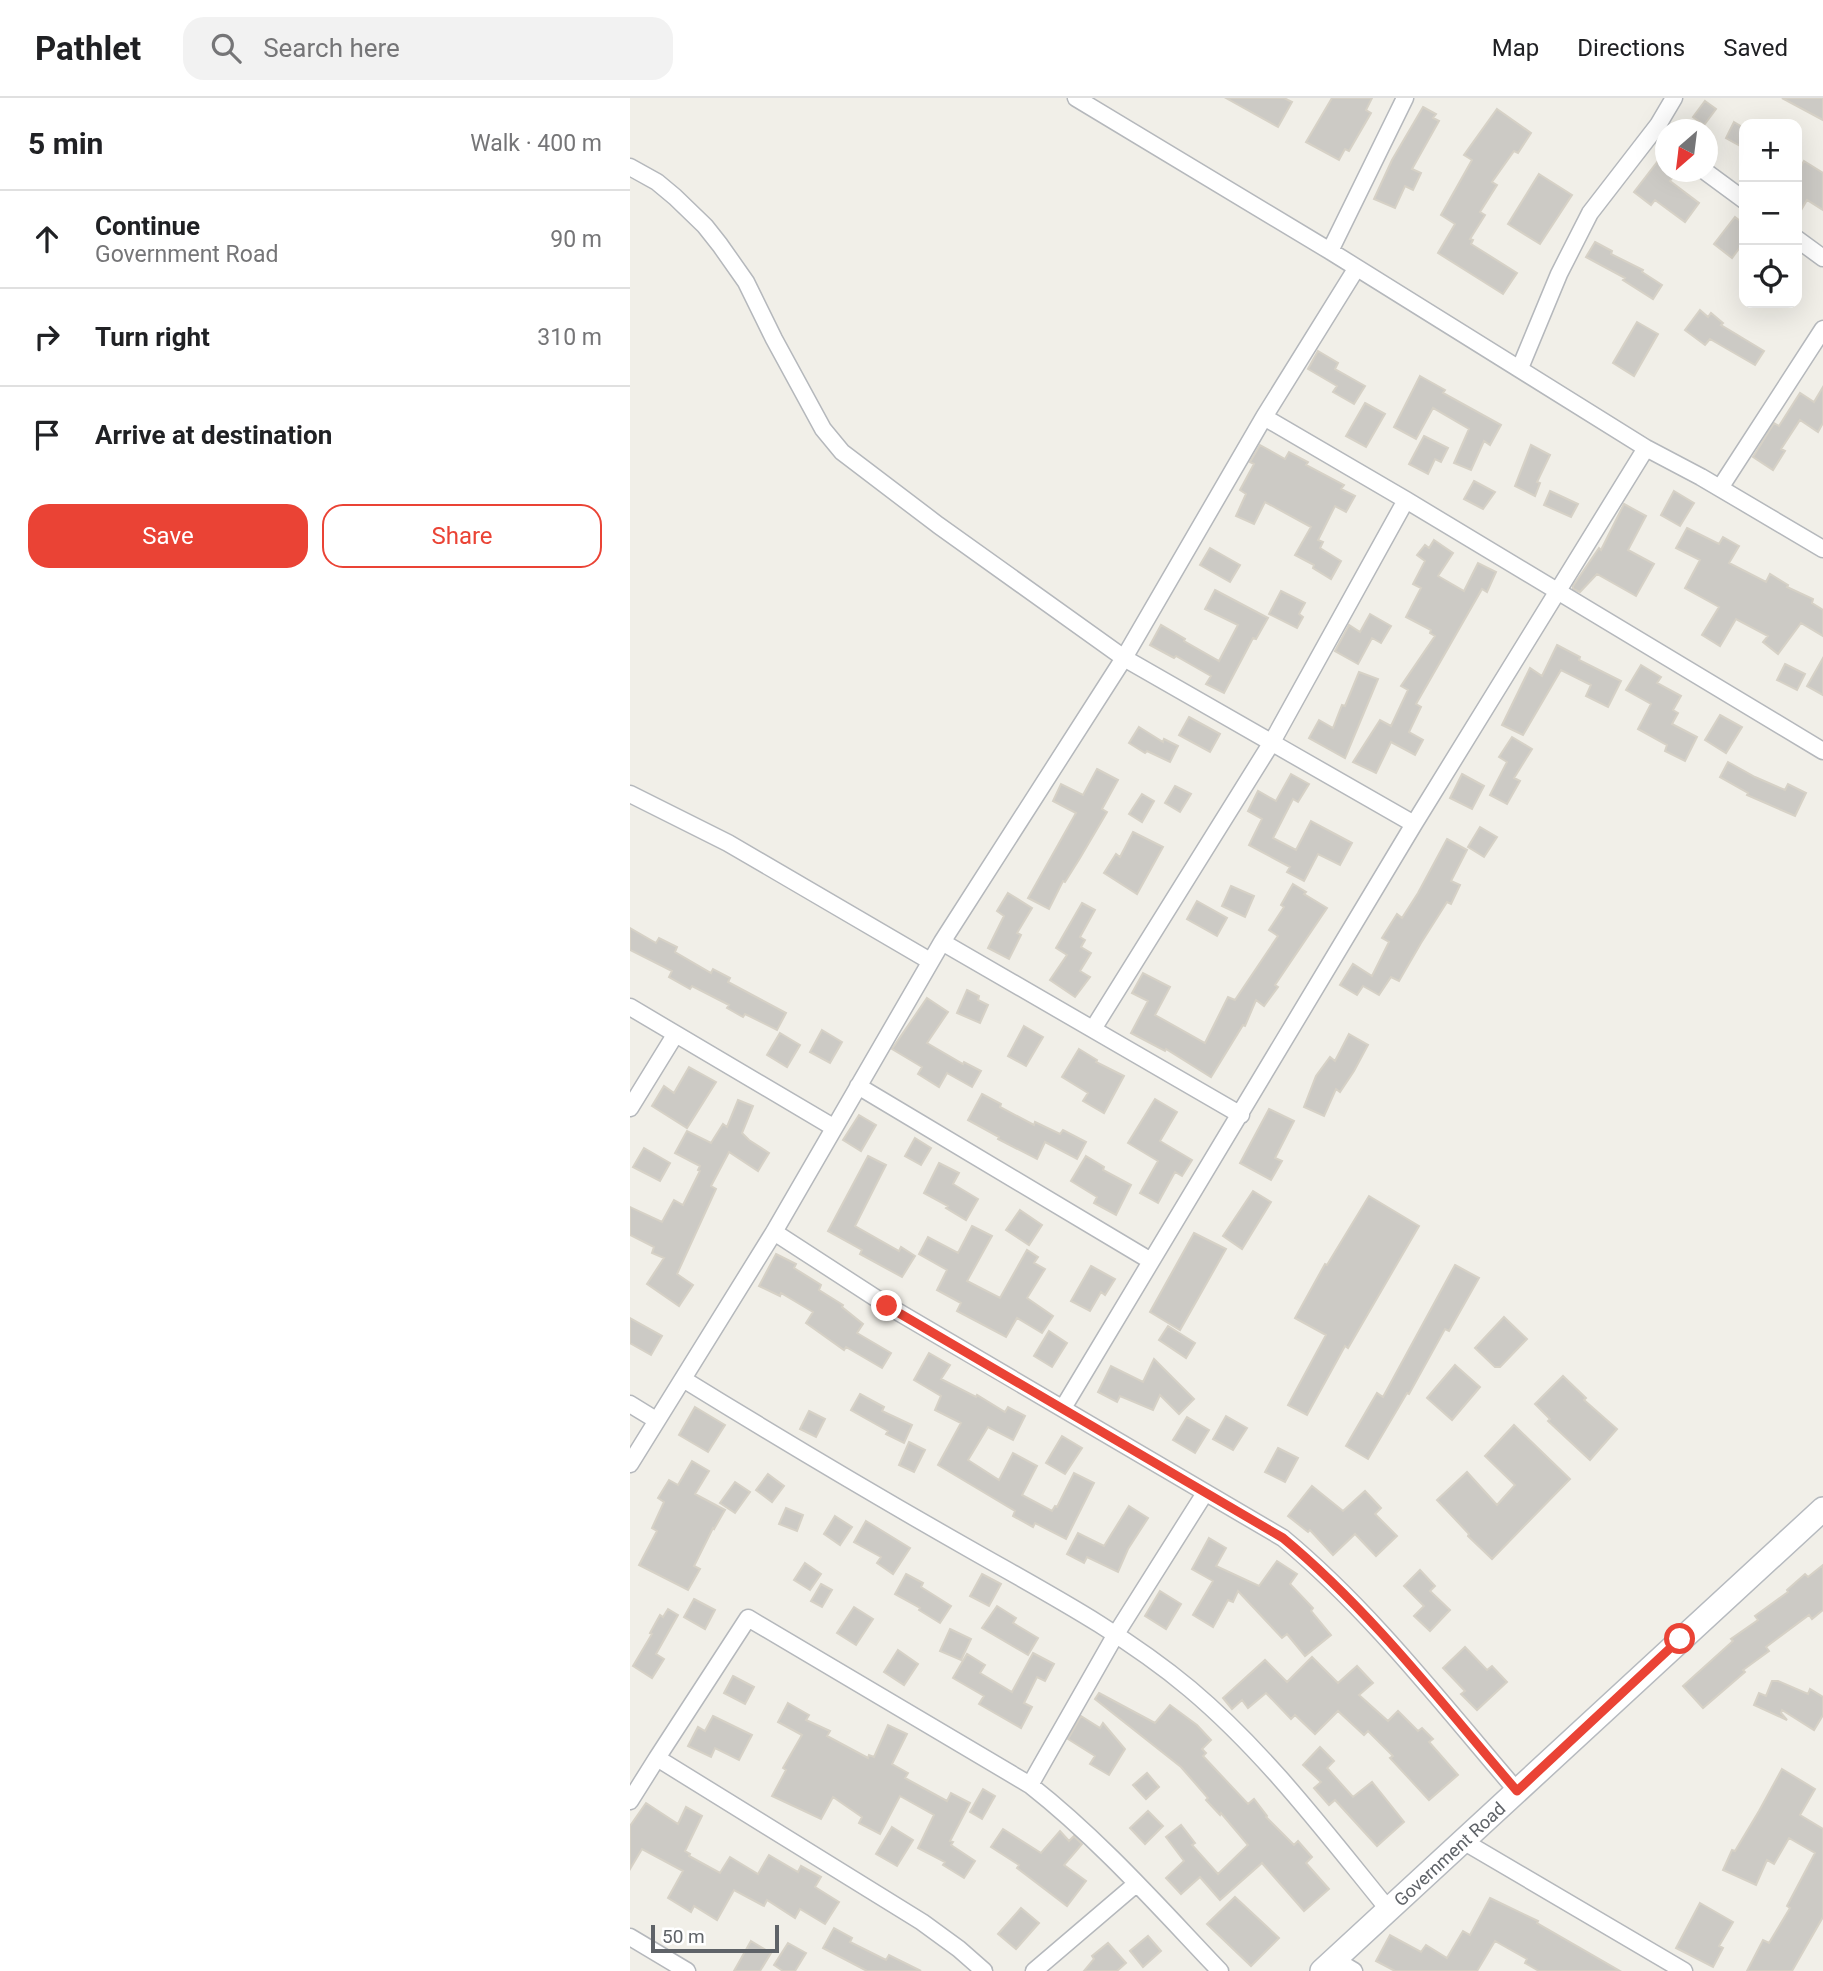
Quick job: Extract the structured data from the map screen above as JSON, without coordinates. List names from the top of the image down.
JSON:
{
  "streets": {
    "street": ["Government Road"]
  },
  "scale_bar": "50 m",
  "north": "bottom left",
  "page": {
    "header": "Pathlet",
    "search": "Search here",
    "nav": ["Map", "Directions", "Saved"],
    "heading": ["5 min", "Walk · 400 m"],
    "map_buttons": ["+", "−"],
    "list": [
      ["Continue", "Government Road", "90 m"],
      ["Turn right", "310 m"],
      "Arrive at destination"
    ],
    "buttons": ["Save", "Share"],
    "scale": "50 m"
  }
}
